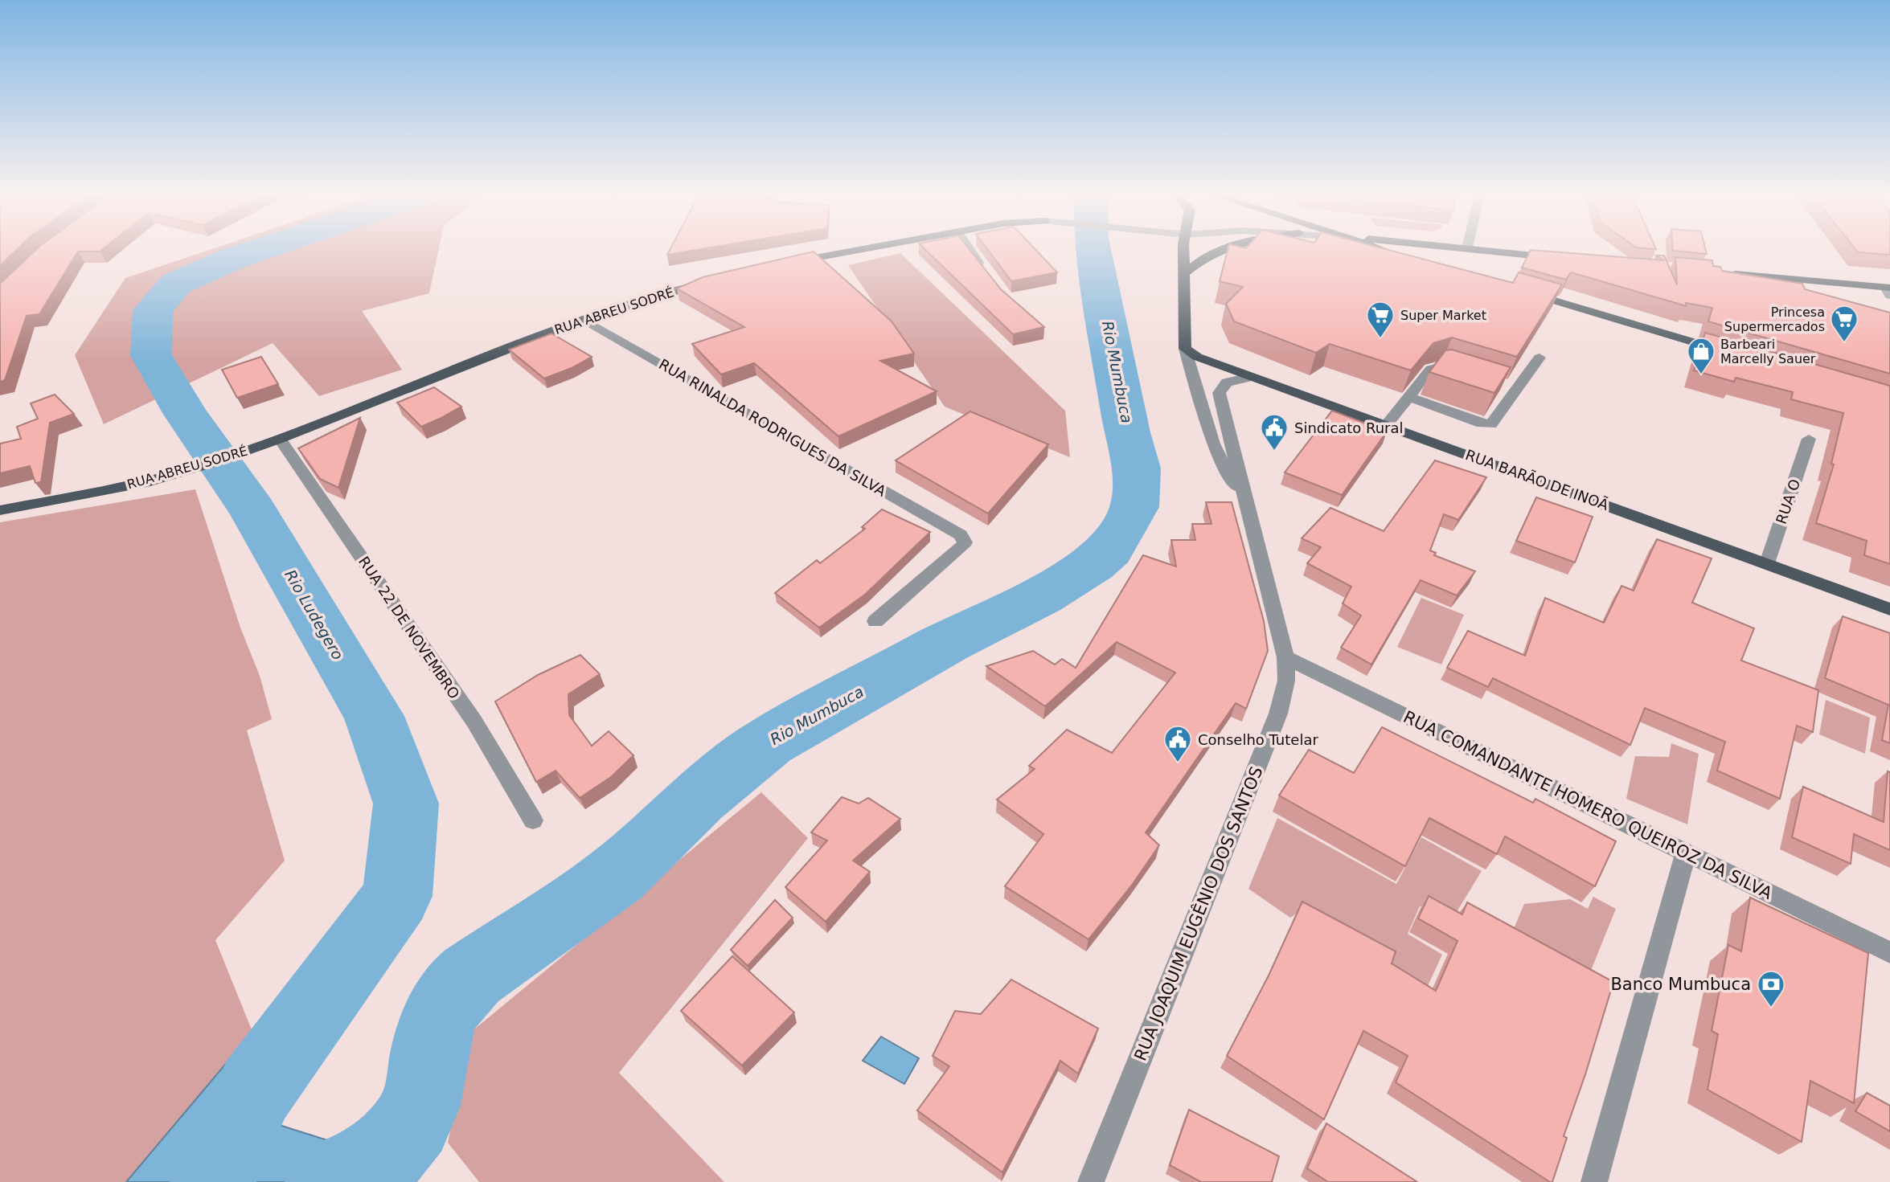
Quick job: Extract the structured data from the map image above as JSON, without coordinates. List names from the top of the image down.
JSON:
{
  "streets": {
    "main road": ["RUA ABREU SODRÉ", "RUA BARÃO DE INOÃ", "RUA JOAQUIM EUGÊNIO DOS SANTOS"],
    "street": [
      "RUA RINALDA RODRIGUES DA SILVA",
      "RUA O",
      "RUA 22 DE NOVEMBRO",
      "RUA COMANDANTE HOMERO QUEIROZ DA SILVA"
    ]
  },
  "crossings": [
    ["RUA ABREU SODRÉ", "RUA RINALDA RODRIGUES DA SILVA"],
    ["RUA ABREU SODRÉ", "RUA 22 DE NOVEMBRO"],
    ["RUA BARÃO DE INOÃ", "RUA O"],
    ["RUA BARÃO DE INOÃ", "RUA JOAQUIM EUGÊNIO DOS SANTOS"],
    ["RUA COMANDANTE HOMERO QUEIROZ DA SILVA", "RUA JOAQUIM EUGÊNIO DOS SANTOS"]
  ],
  "water": ["Rio Mumbuca", "Rio Ludegero"],
  "places": {
    "supermarket": ["Super Market", "Princesa Supermercados"],
    "shop": ["Barbeari Marcelly Sauer"],
    "public building": ["Sindicato Rural", "Conselho Tutelar"],
    "bank": ["Banco Mumbuca"]
  }
}
